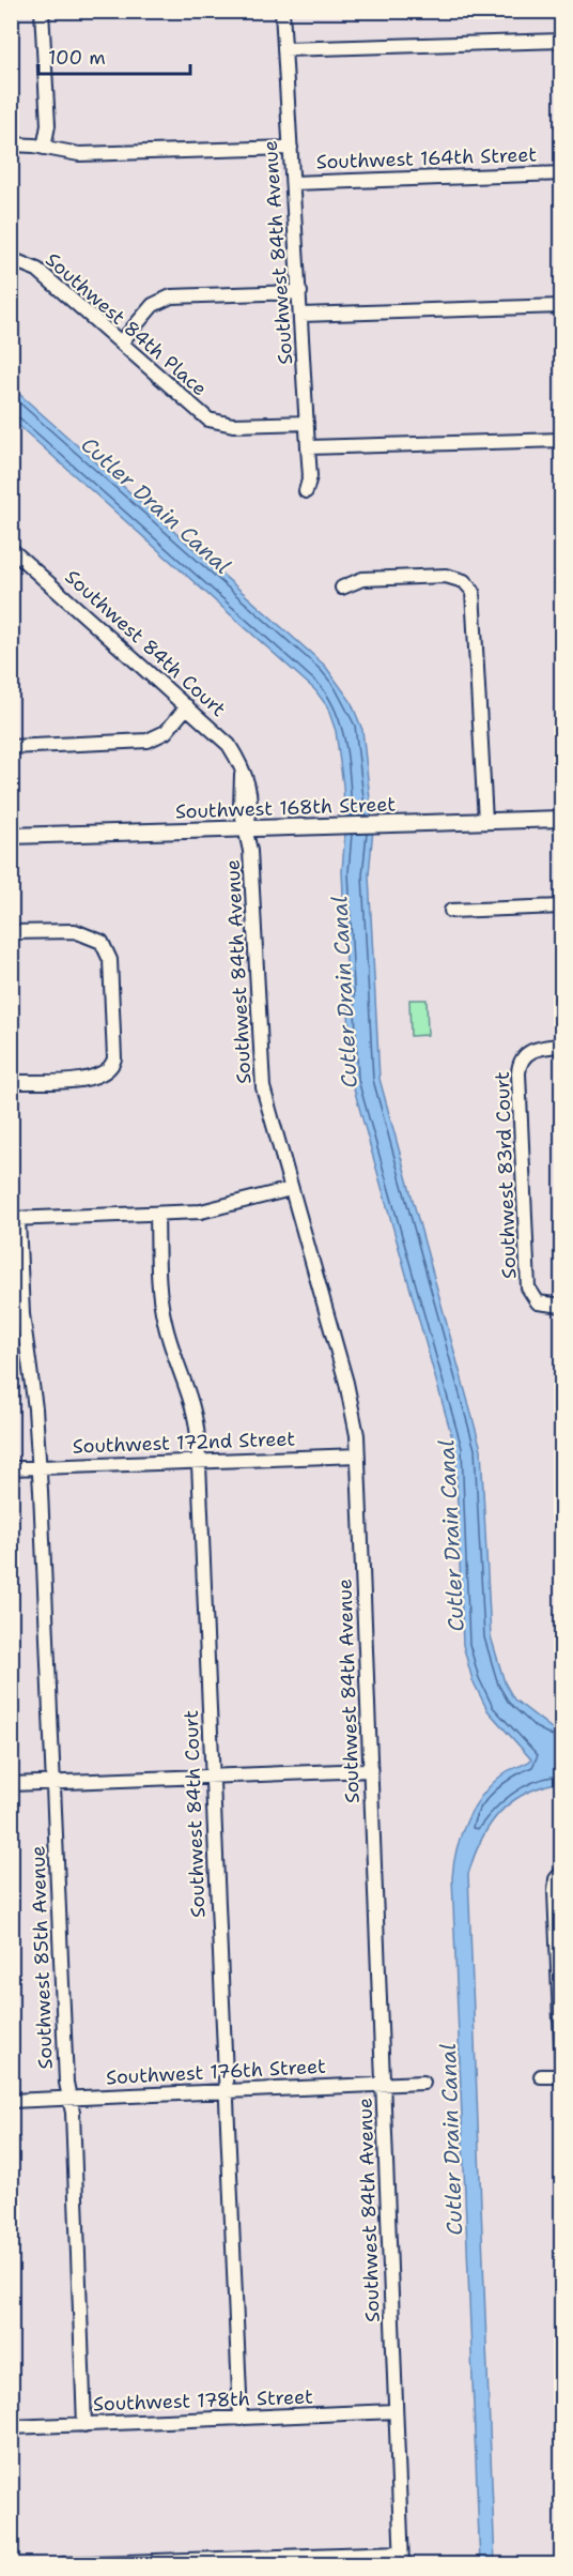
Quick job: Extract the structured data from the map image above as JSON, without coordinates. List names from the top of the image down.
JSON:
{
  "streets": {
    "street": [
      "Southwest 164th Street",
      "Southwest 84th Avenue",
      "Southwest 84th Place",
      "Southwest 84th Court",
      "Southwest 168th Street",
      "Southwest 83rd Court",
      "Southwest 172nd Street",
      "Southwest 85th Avenue",
      "Southwest 176th Street",
      "Southwest 178th Street"
    ]
  },
  "crossings": [
    ["Southwest 164th Street", "Southwest 84th Avenue"],
    ["Southwest 84th Avenue", "Southwest 84th Place"],
    ["Southwest 84th Avenue", "Southwest 84th Court"],
    ["Southwest 84th Avenue", "Southwest 168th Street"],
    ["Southwest 84th Avenue", "Southwest 172nd Street"],
    ["Southwest 84th Avenue", "Southwest 176th Street"],
    ["Southwest 84th Avenue", "Southwest 178th Street"],
    ["Southwest 84th Court", "Southwest 168th Street"],
    ["Southwest 84th Court", "Southwest 172nd Street"],
    ["Southwest 84th Court", "Southwest 176th Street"],
    ["Southwest 84th Court", "Southwest 178th Street"],
    ["Southwest 172nd Street", "Southwest 85th Avenue"],
    ["Southwest 85th Avenue", "Southwest 176th Street"],
    ["Southwest 85th Avenue", "Southwest 178th Street"]
  ],
  "water": ["Cutler Drain Canal"],
  "scale_bar": "100 m"
}
